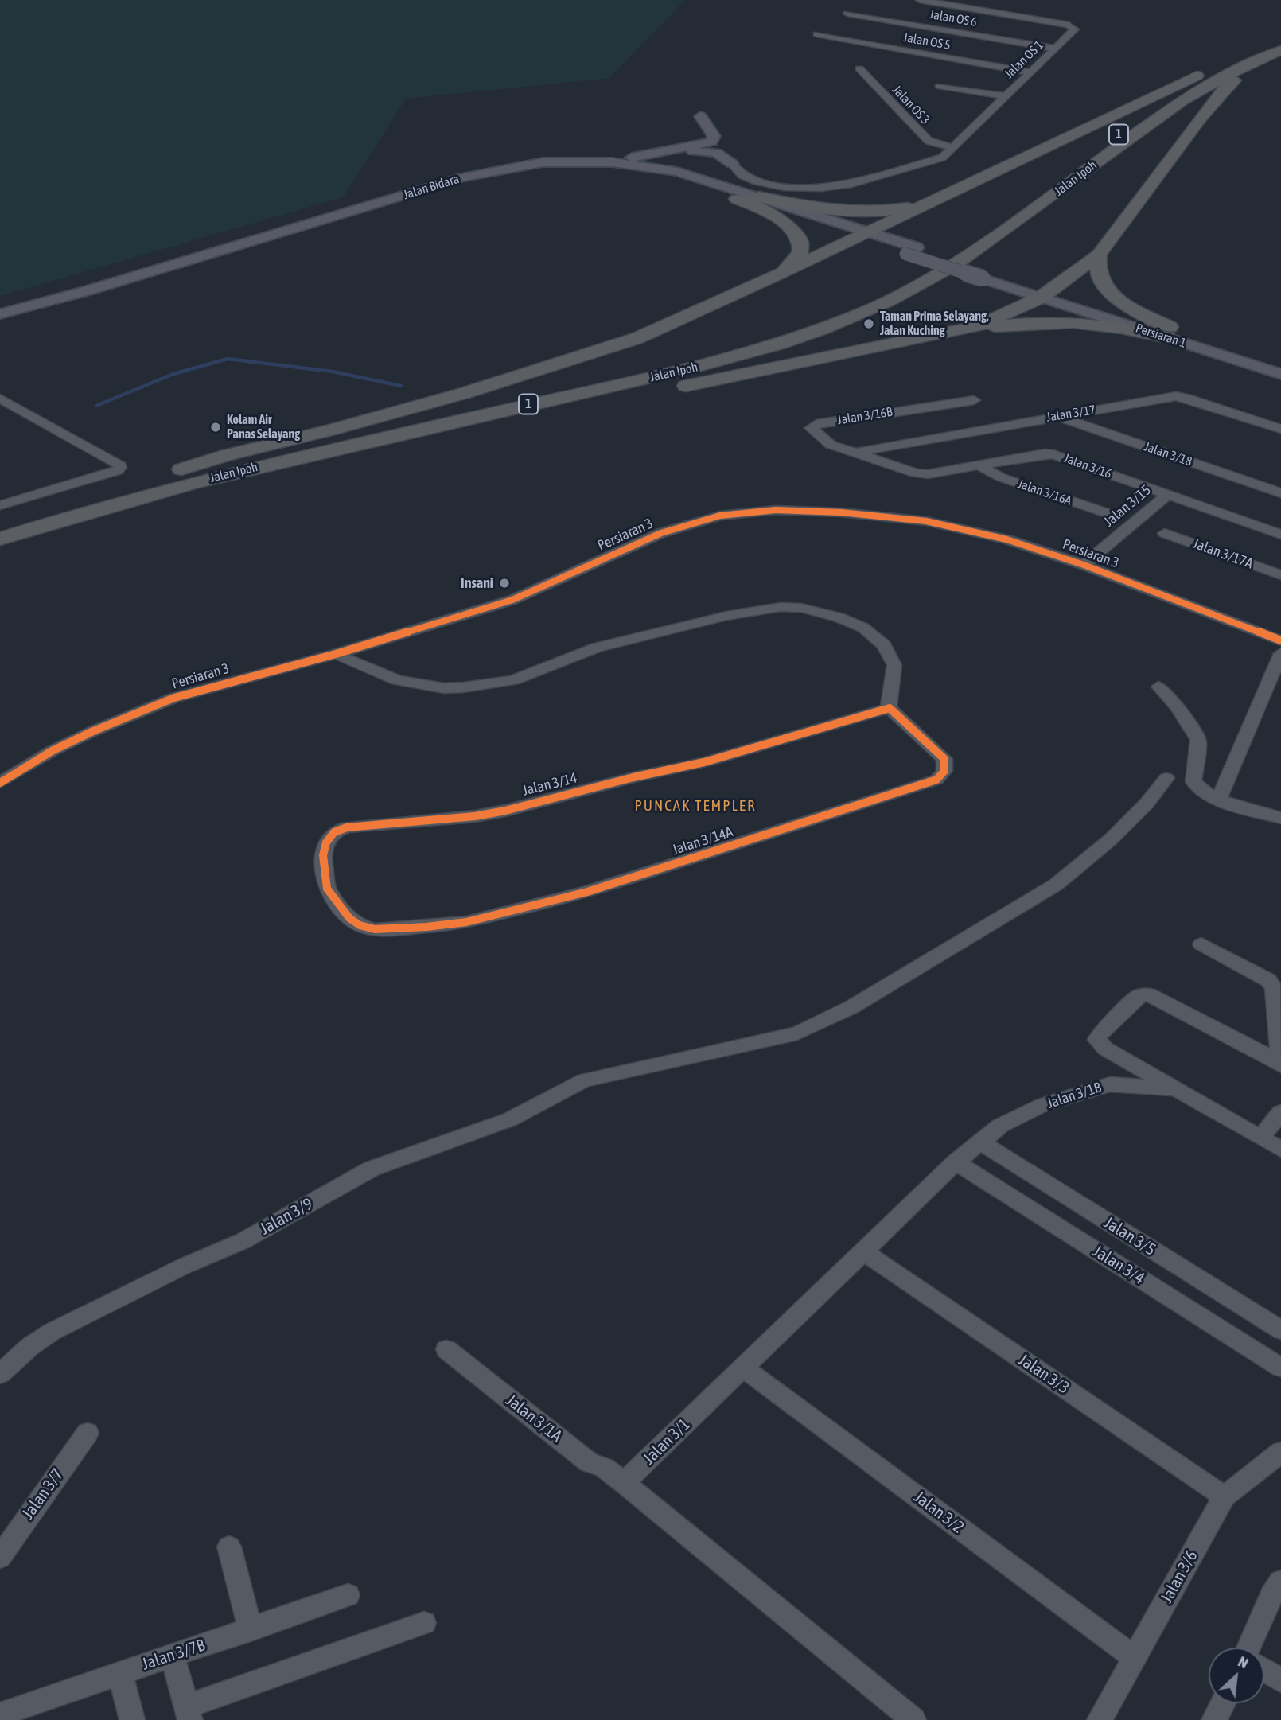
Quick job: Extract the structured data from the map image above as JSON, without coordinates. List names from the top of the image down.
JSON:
{
  "streets": {
    "highway": ["1", "Jalan Ipoh"],
    "main road": ["Jalan Bidara", "Persiaran 1"],
    "street": [
      "Jalan OS 6",
      "Jalan OS 5",
      "Jalan OS 1",
      "Jalan OS 3",
      "Jalan 3/17",
      "Jalan 3/16B",
      "Jalan 3/18",
      "Jalan 3/16",
      "Jalan 3/16A",
      "Jalan 3/15",
      "Persiaran 3",
      "Jalan 3/17A",
      "Jalan 3/14",
      "Jalan 3/14A",
      "Jalan 3/1B",
      "Jalan 3/9",
      "Jalan 3/5",
      "Jalan 3/4",
      "Jalan 3/3",
      "Jalan 3/1A",
      "Jalan 3/1",
      "Jalan 3/7",
      "Jalan 3/2",
      "Jalan 3/6",
      "Jalan 3/7B"
    ]
  },
  "crossings": [
    ["Jalan OS 6", "Jalan OS 1"],
    ["Jalan OS 5", "Jalan OS 1"],
    ["Jalan OS 1", "Jalan OS 3"],
    ["Jalan 3/17", "Jalan 3/16B"],
    ["Jalan 3/17", "Jalan 3/18"],
    ["Jalan 3/17", "Jalan 3/16"],
    ["Jalan 3/16B", "Jalan 3/16"],
    ["Jalan 3/16", "Jalan 3/16A"],
    ["Jalan 3/16", "Jalan 3/15"],
    ["Jalan 3/15", "Persiaran 3"],
    ["Jalan 3/14", "Jalan 3/14A"],
    ["Jalan 3/1B", "Jalan 3/5"],
    ["Jalan 3/1B", "Jalan 3/1"],
    ["Jalan 3/5", "Jalan 3/1"],
    ["Jalan 3/4", "Jalan 3/1"],
    ["Jalan 3/3", "Jalan 3/1"],
    ["Jalan 3/3", "Jalan 3/6"],
    ["Jalan 3/1A", "Jalan 3/1"],
    ["Jalan 3/1", "Jalan 3/2"],
    ["Jalan 3/2", "Jalan 3/6"]
  ],
  "districts": ["PUNCAK TEMPLER"],
  "places": ["Taman Prima Selayang, Jalan Kuching", "Kolam Air Panas Selayang", "Insani"],
  "north": "top right"
}
